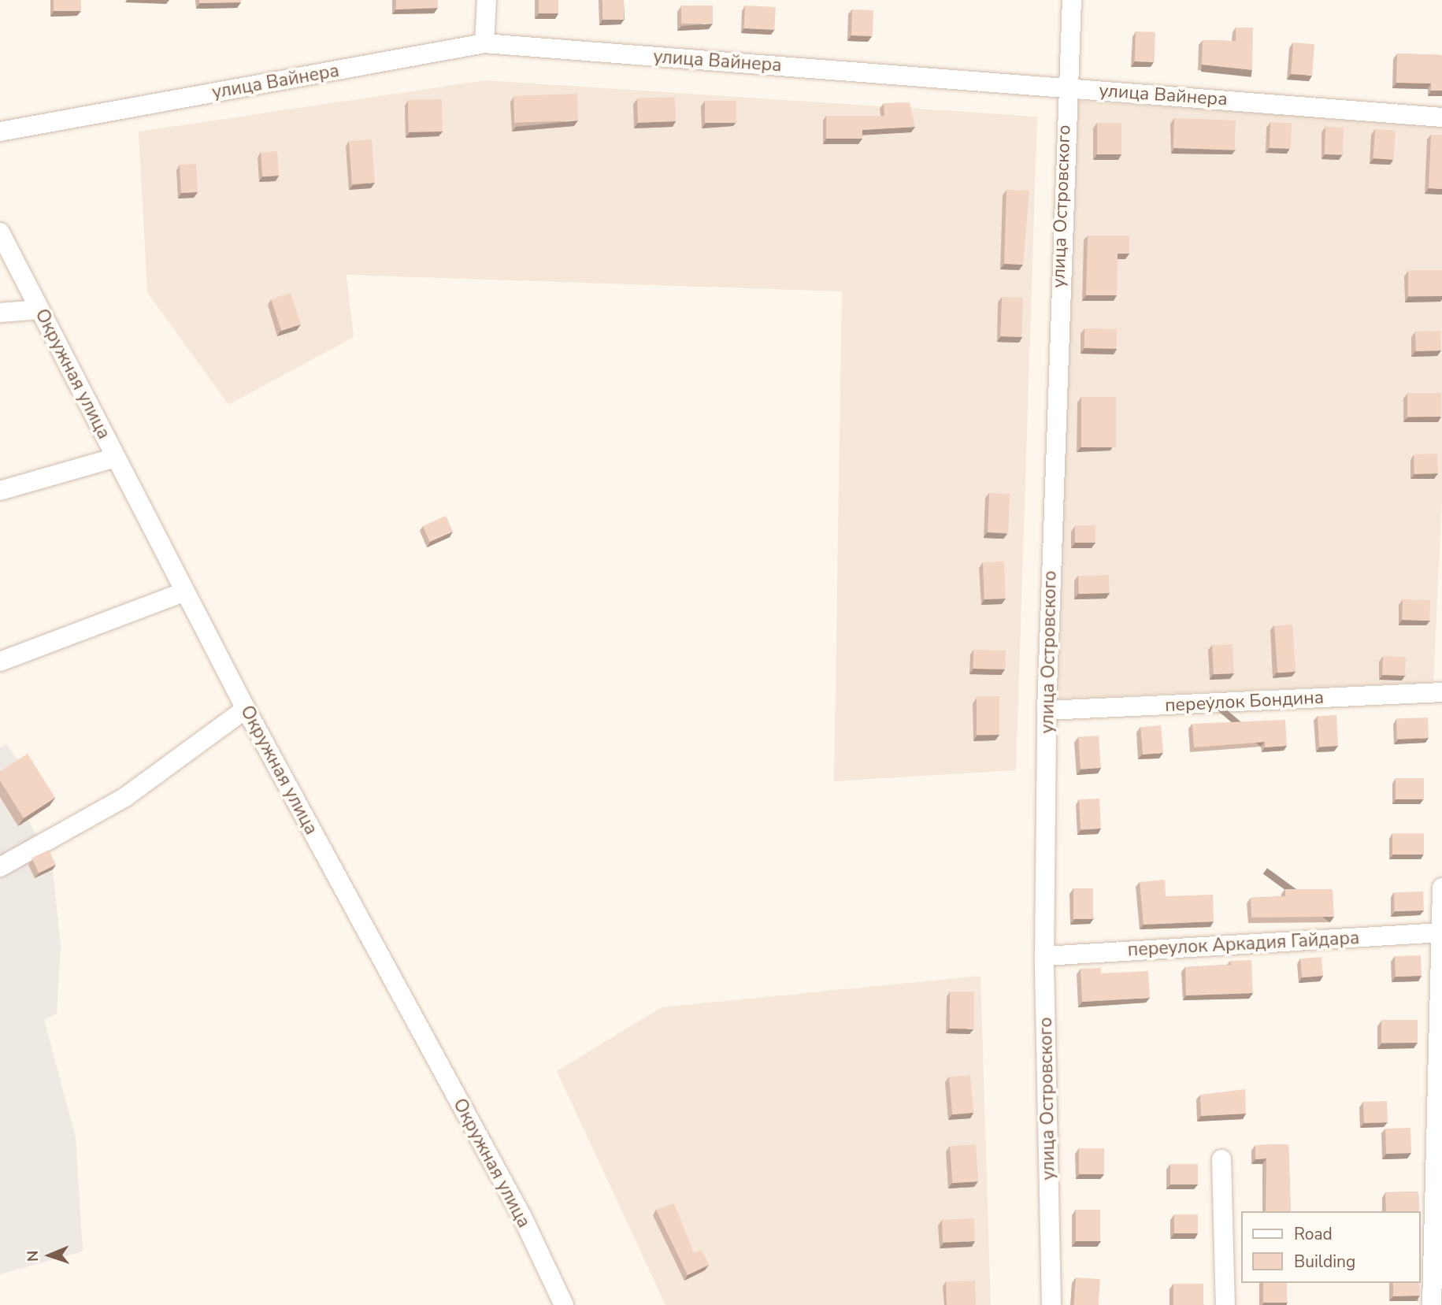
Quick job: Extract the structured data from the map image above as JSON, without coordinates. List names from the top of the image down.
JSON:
{
  "streets": {
    "street": [
      "улица Вайнера",
      "улица Островского",
      "Окружная улица",
      "переулок Бондина",
      "переулок Аркадия Гайдара"
    ]
  },
  "crossings": [
    ["улица Вайнера", "улица Островского"],
    ["улица Островского", "переулок Бондина"],
    ["улица Островского", "переулок Аркадия Гайдара"]
  ],
  "legend": ["Road", "Building"],
  "north": "left"
}
